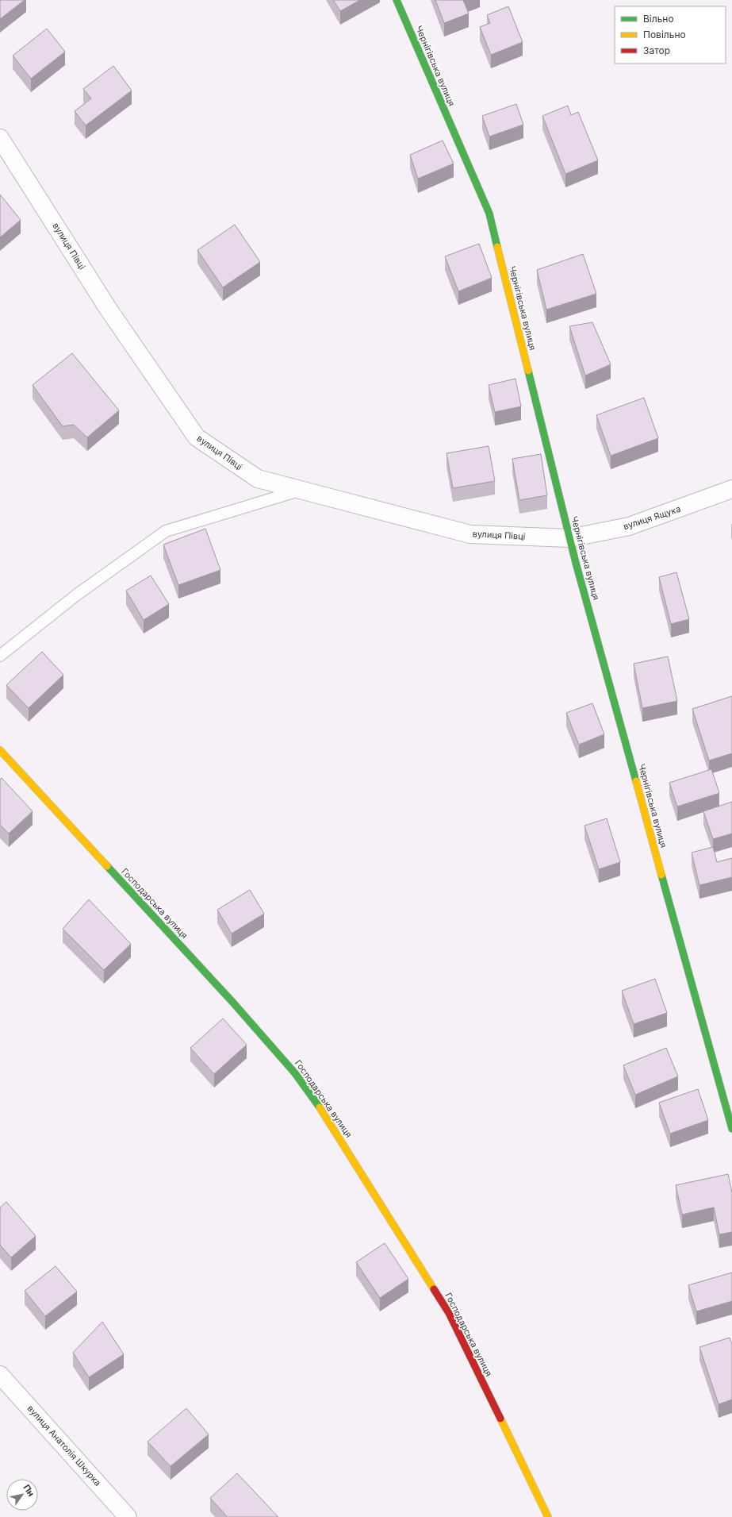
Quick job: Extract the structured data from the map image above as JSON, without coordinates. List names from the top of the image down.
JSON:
{
  "streets": {
    "street": [
      "Чернігівська вулиця",
      "вулиця Півці",
      "вулиця Ящука",
      "Господарська вулиця",
      "вулиця Анатолія Шкурка"
    ]
  },
  "crossings": [
    ["Чернігівська вулиця", "вулиця Півці"],
    ["Чернігівська вулиця", "вулиця Ящука"],
    ["вулиця Півці", "вулиця Ящука"]
  ],
  "legend": ["Вільно", "Повільно", "Затор"],
  "north": "top right"
}
